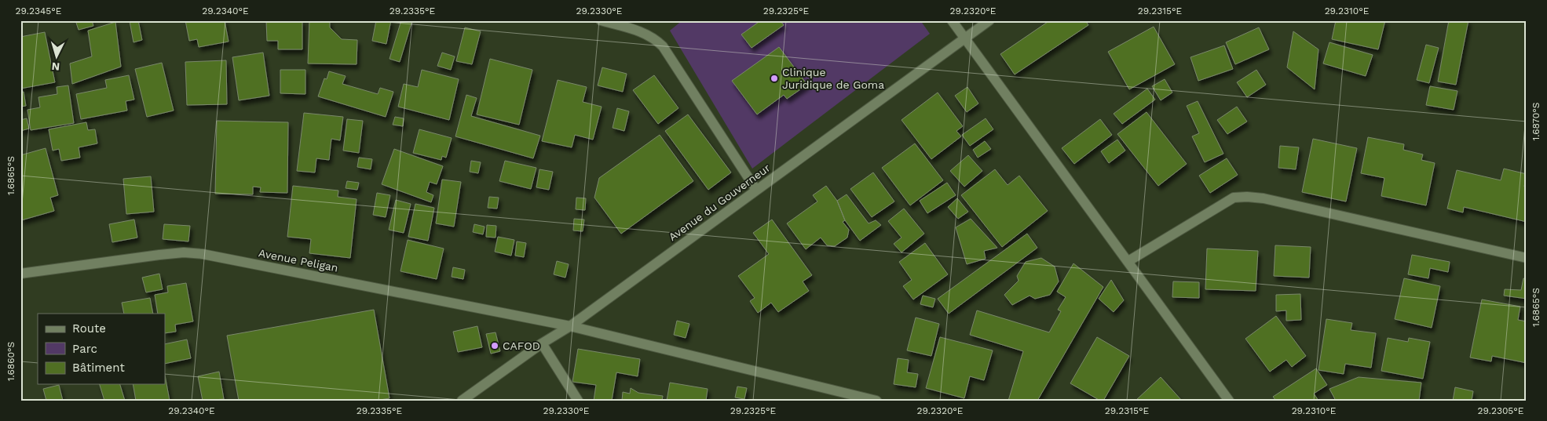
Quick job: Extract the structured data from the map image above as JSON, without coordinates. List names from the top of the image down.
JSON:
{
  "streets": {
    "street": ["Avenue du Gouverneur", "Avenue Peligan"]
  },
  "crossings": [
    ["Avenue du Gouverneur", "Avenue Peligan"]
  ],
  "places": ["Clinique Juridique de Goma", "CAFOD"],
  "legend": ["Route", "Parc", "Bâtiment"],
  "north": "bottom",
  "coordinates": [
    "29.2345°E",
    "29.2340°E",
    "29.2335°E",
    "29.2330°E",
    "29.2325°E",
    "29.2320°E",
    "29.2315°E",
    "29.2310°E",
    "1.6870°S",
    "1.6865°S",
    "1.6860°S",
    "29.2305°E"
  ]
}
